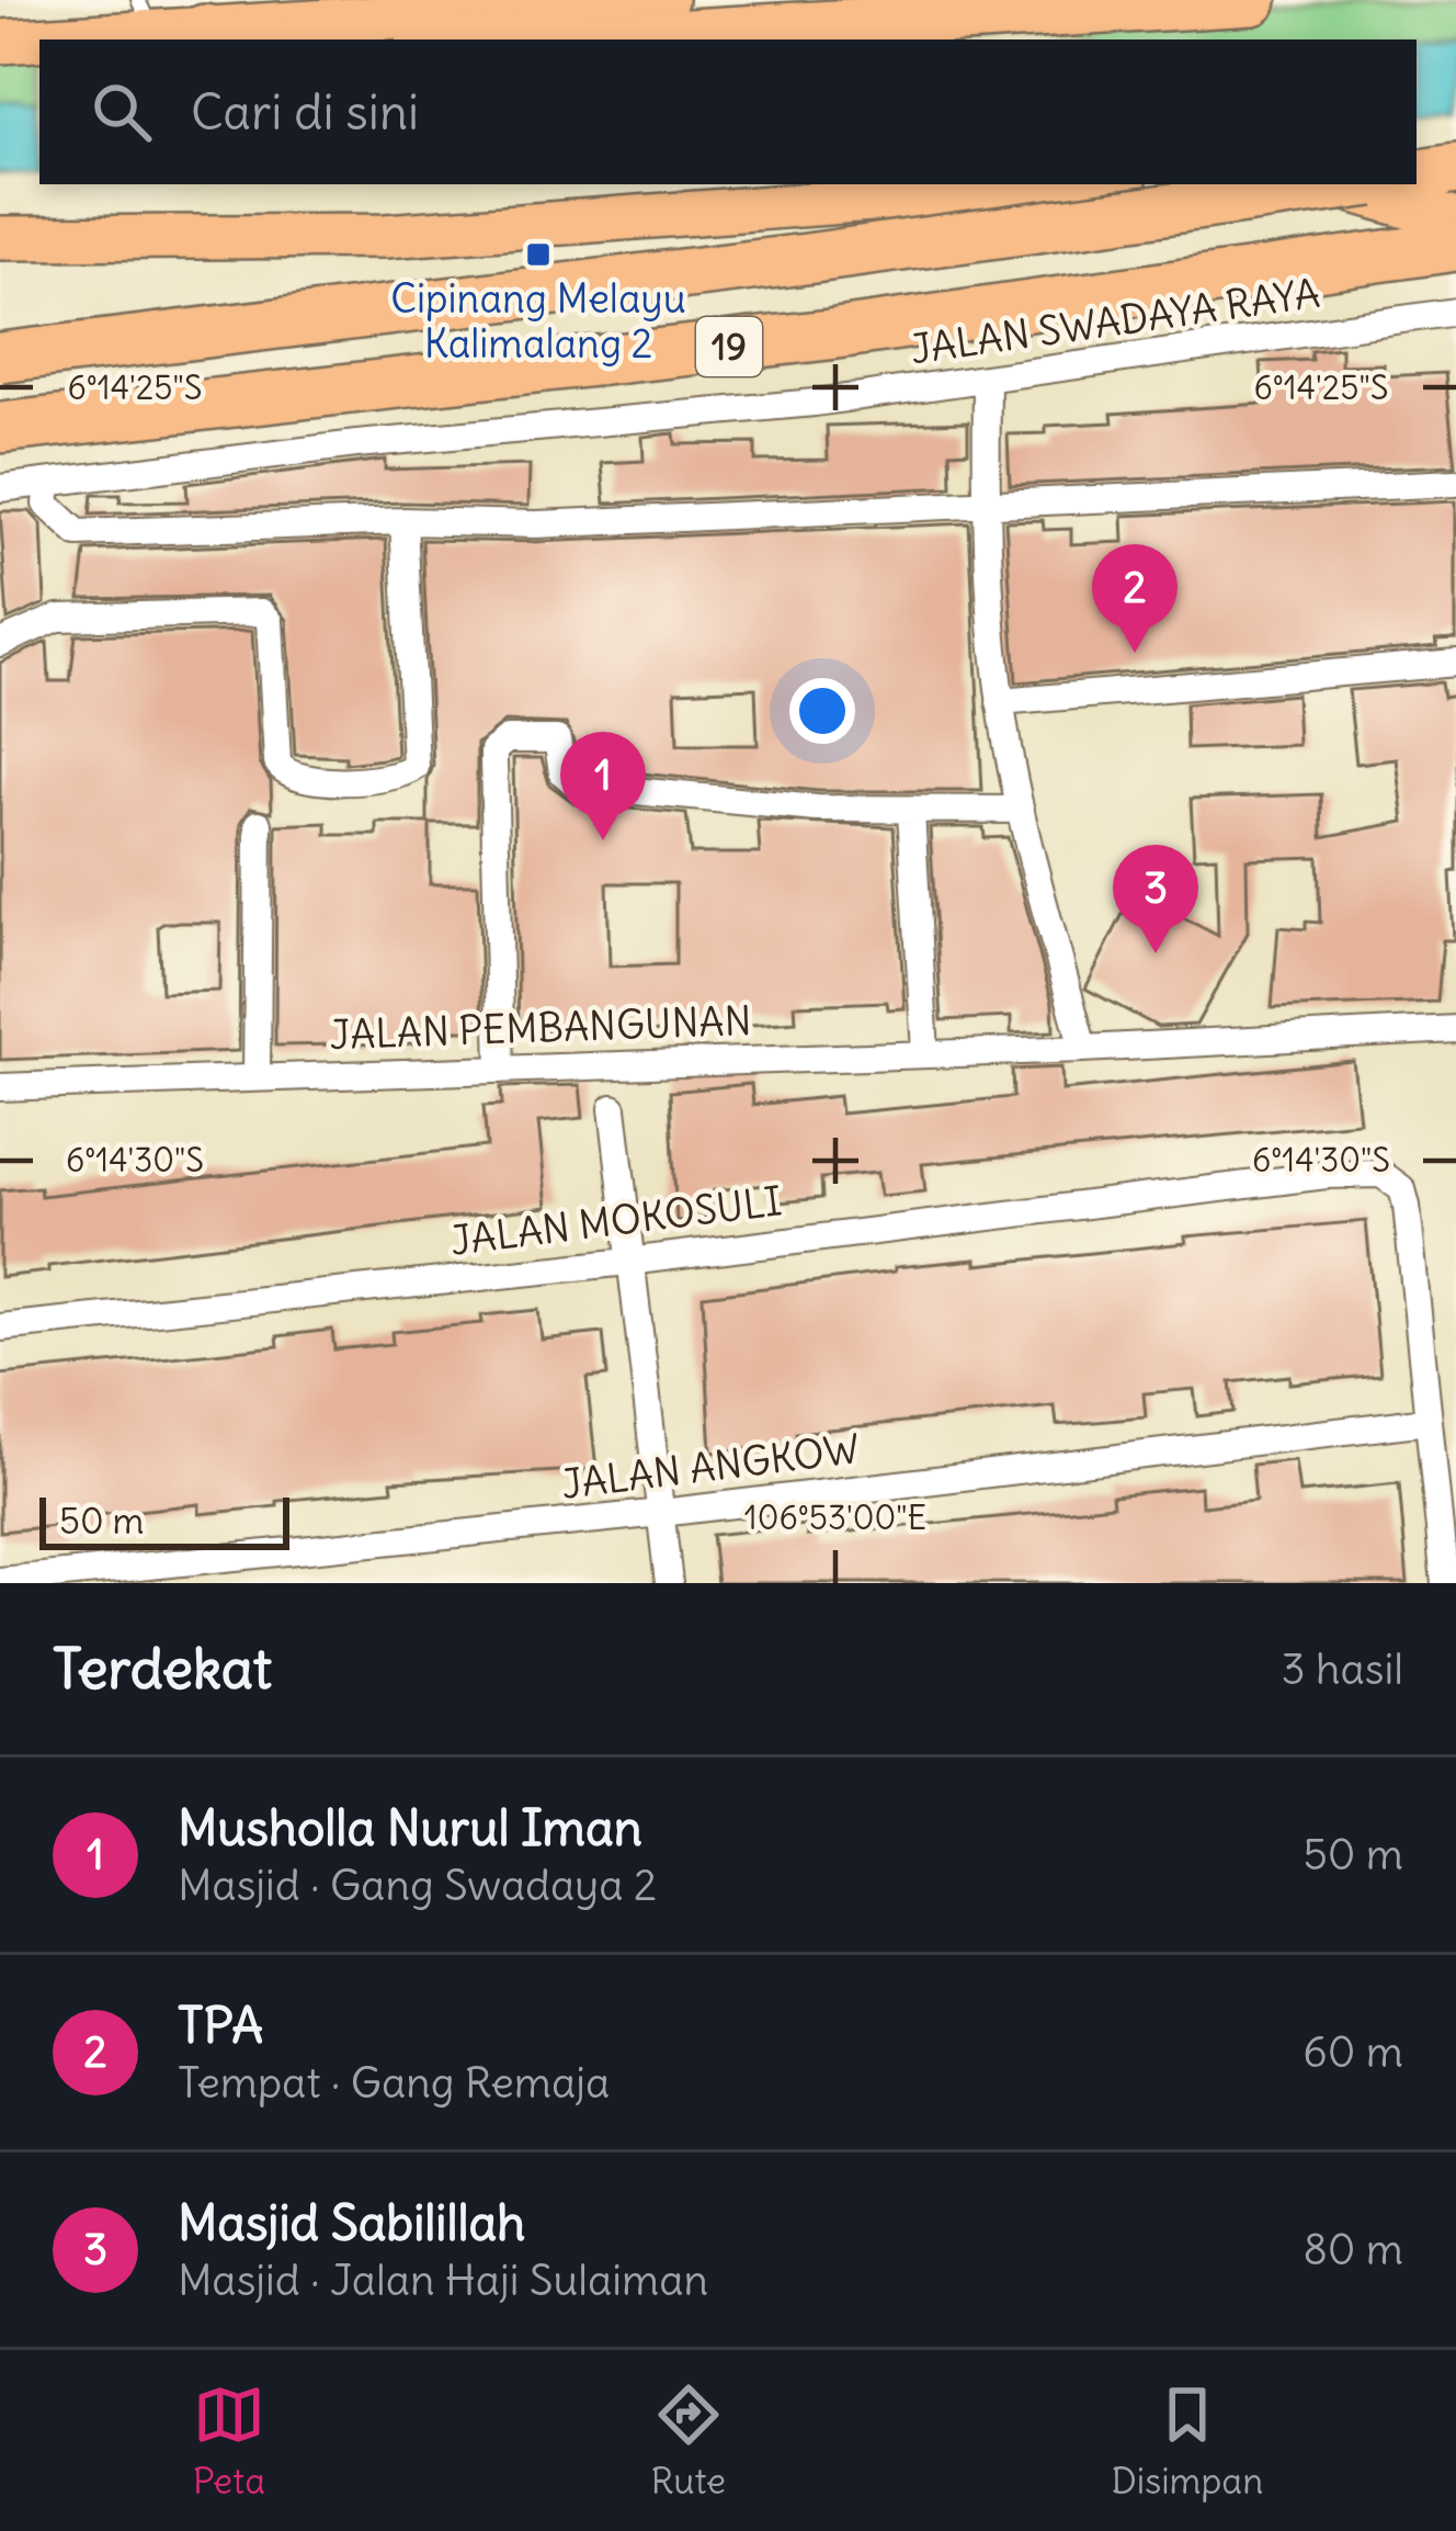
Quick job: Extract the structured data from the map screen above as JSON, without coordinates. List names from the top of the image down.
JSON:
{
  "streets": {
    "highway": ["19"],
    "street": [
      "JALAN SWADAYA RAYA",
      "JALAN PEMBANGUNAN",
      "JALAN MOKOSULI",
      "JALAN ANGKOW"
    ]
  },
  "crossings": [
    ["JALAN MOKOSULI", "JALAN ANGKOW"]
  ],
  "places": {
    "transit": ["Cipinang Melayu Kalimalang 2"]
  },
  "scale_bar": "50 m",
  "page": {
    "search": "Cari di sini",
    "pins": ["2", "1", "3"],
    "scale": "50 m",
    "heading": ["Terdekat", "3 hasil"],
    "list": [
      {
        "mark": "1",
        "name": "Musholla Nurul Iman",
        "note": "Masjid · Gang Swadaya 2",
        "value": "50 m"
      },
      {
        "mark": "2",
        "name": "TPA",
        "note": "Tempat · Gang Remaja",
        "value": "60 m"
      },
      {
        "mark": "3",
        "name": "Masjid Sabilillah",
        "note": "Masjid · Jalan Haji Sulaiman",
        "value": "80 m"
      }
    ],
    "nav": ["Peta", "Rute", "Disimpan"]
  },
  "coordinates": ["6°14'25\"S", "6°14'30\"S", "106°53'00\"E"]
}
